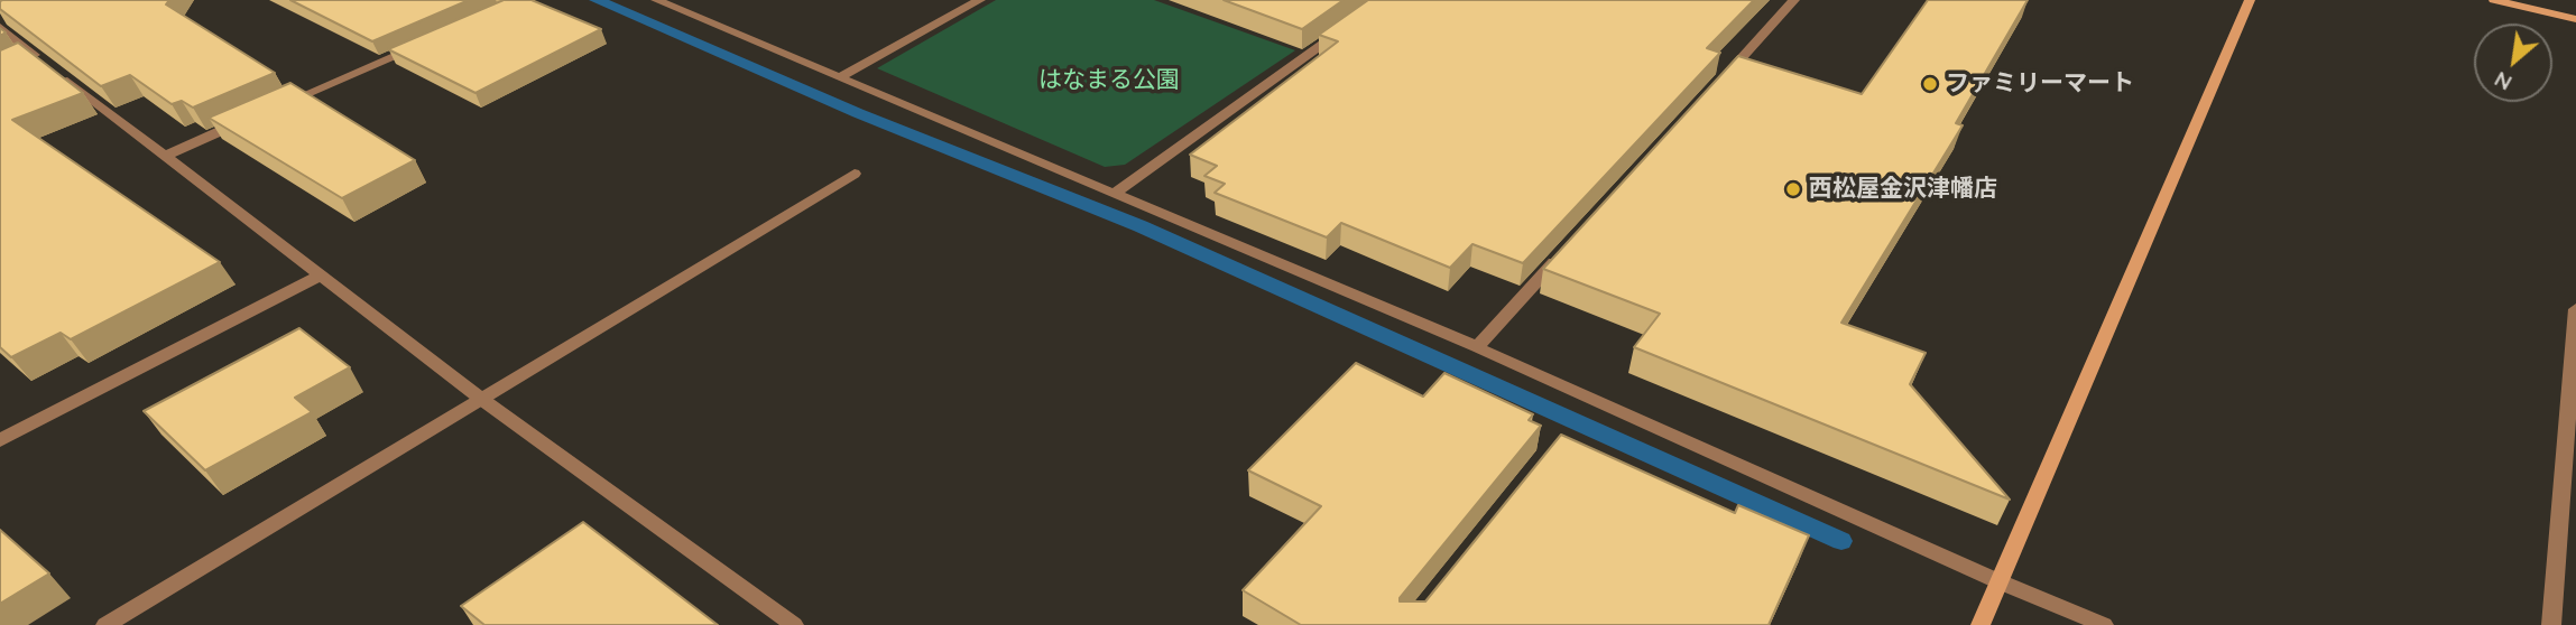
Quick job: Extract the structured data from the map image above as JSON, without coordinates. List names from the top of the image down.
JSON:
{
  "parks": ["はなまる公園"],
  "places": ["ファミリーマート", "西松屋金沢津幡店"],
  "north": "bottom left"
}
